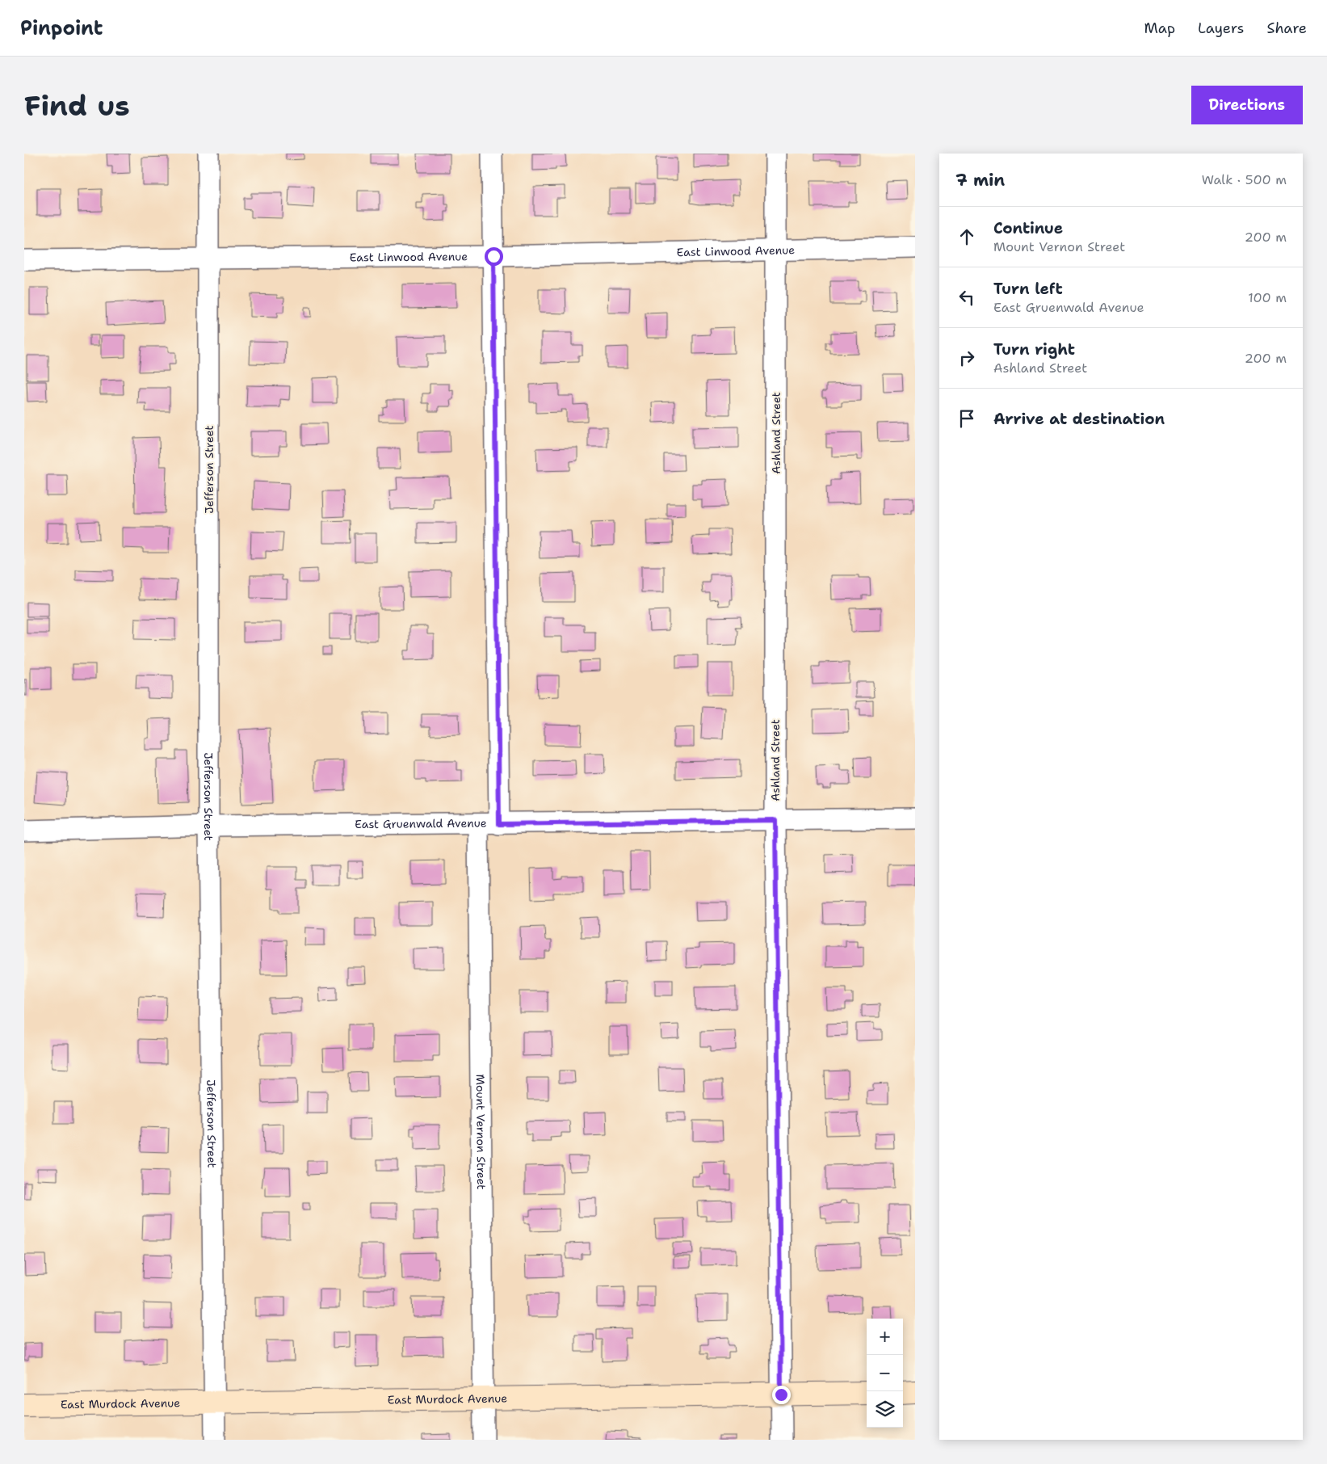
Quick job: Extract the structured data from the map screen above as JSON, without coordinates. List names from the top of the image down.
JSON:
{
  "streets": {
    "main road": ["East Murdock Avenue"],
    "street": [
      "East Linwood Avenue",
      "Ashland Street",
      "Jefferson Street",
      "East Gruenwald Avenue",
      "Mount Vernon Street"
    ]
  },
  "crossings": [
    ["East Linwood Avenue", "Ashland Street"],
    ["East Linwood Avenue", "Jefferson Street"],
    ["Ashland Street", "East Gruenwald Avenue"],
    ["Ashland Street", "East Murdock Avenue"],
    ["Jefferson Street", "East Gruenwald Avenue"],
    ["Jefferson Street", "East Murdock Avenue"],
    ["East Gruenwald Avenue", "Mount Vernon Street"],
    ["Mount Vernon Street", "East Murdock Avenue"]
  ],
  "page": {
    "header": "Pinpoint",
    "nav": ["Map", "Layers", "Share"],
    "buttons": "Directions",
    "title": "Find us",
    "heading": ["7 min", "Walk · 500 m"],
    "list": [
      ["Continue", "Mount Vernon Street", "200 m"],
      ["Turn left", "East Gruenwald Avenue", "100 m"],
      ["Turn right", "Ashland Street", "200 m"],
      "Arrive at destination"
    ],
    "map_buttons": ["+", "−"]
  }
}
